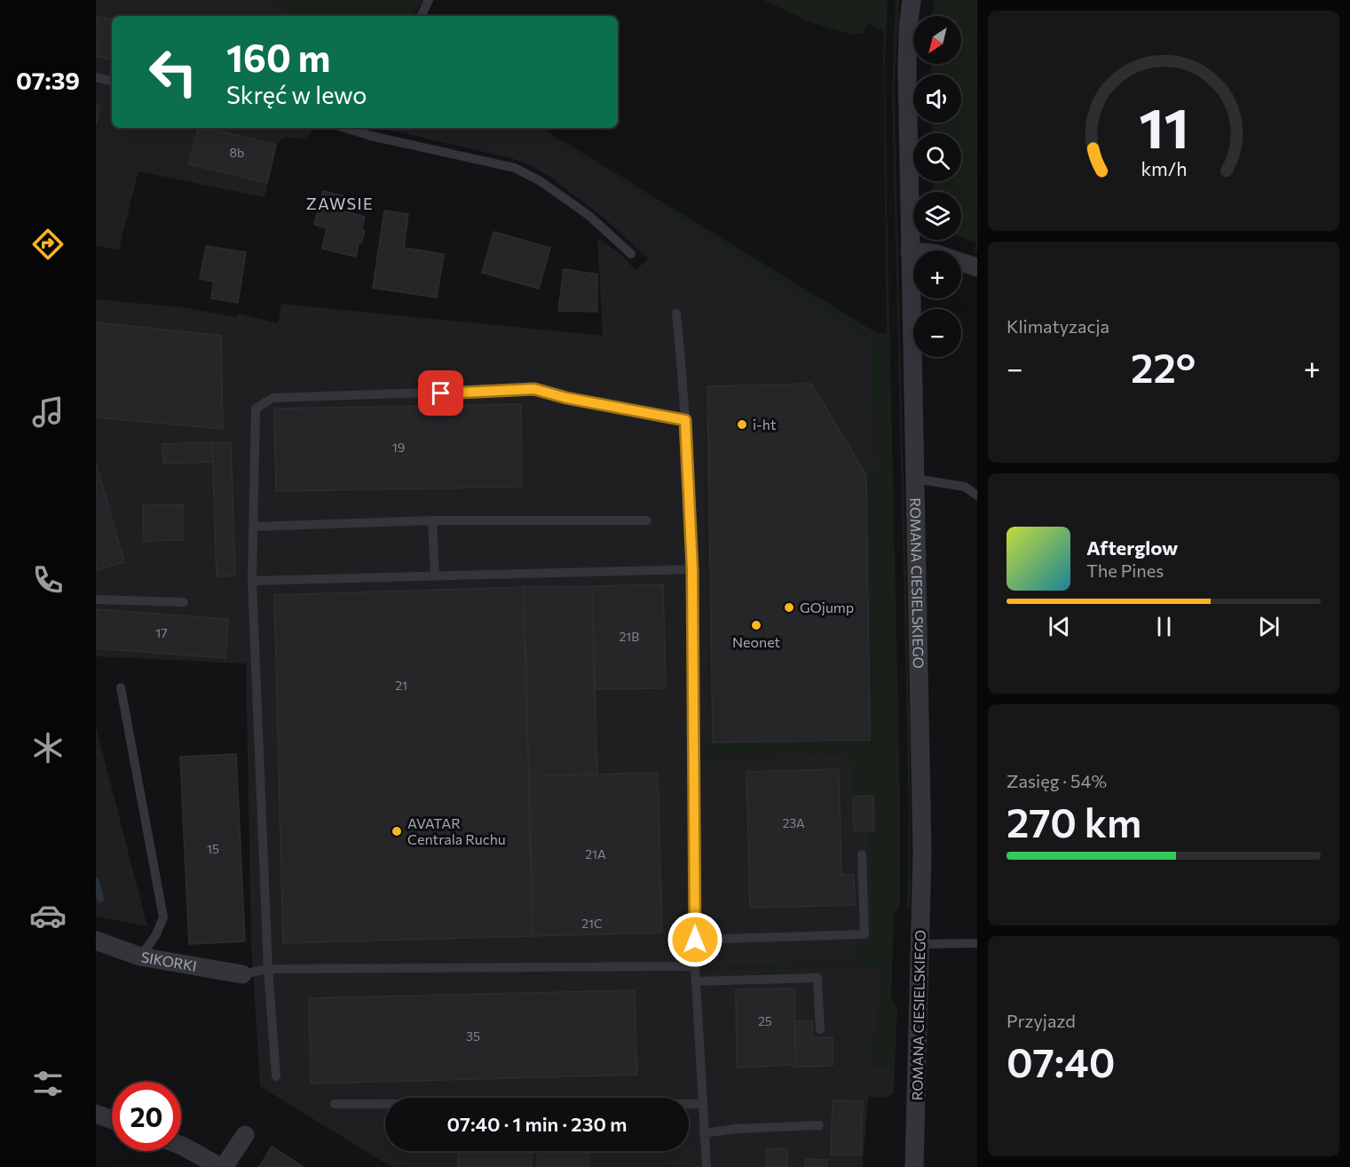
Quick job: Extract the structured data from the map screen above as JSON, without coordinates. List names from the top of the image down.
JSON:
{
  "streets": {
    "street": ["ROMANA CIESIELSKIEGO", "SIKORKI"]
  },
  "districts": ["ZAWSIE"],
  "places": [
    "i-ht",
    "GOjump",
    "Neonet",
    "AVATAR Centrala Ruchu"
  ],
  "house_numbers": [
    "8b",
    "19",
    "17",
    "21B",
    "21",
    "23A",
    "15",
    "21A",
    "21C",
    "25",
    "35"
  ],
  "north": "bottom left",
  "page": {
    "tabs": "07:39",
    "map_buttons": ["+", "−"],
    "turn": ["160 m", "Skręć w lewo"],
    "tile": [
      "Klimatyzacja",
      ["Zasięg · 54%", "270 km"],
      ["Przyjazd", "07:40"]
    ],
    "heat": ["−", "22°", "+"],
    "song": ["Afterglow", "The Pines"],
    "limit": "20",
    "trip": "07:40 · 1 min · 230 m",
    "gauge": ["11", "km/h"]
  }
}
